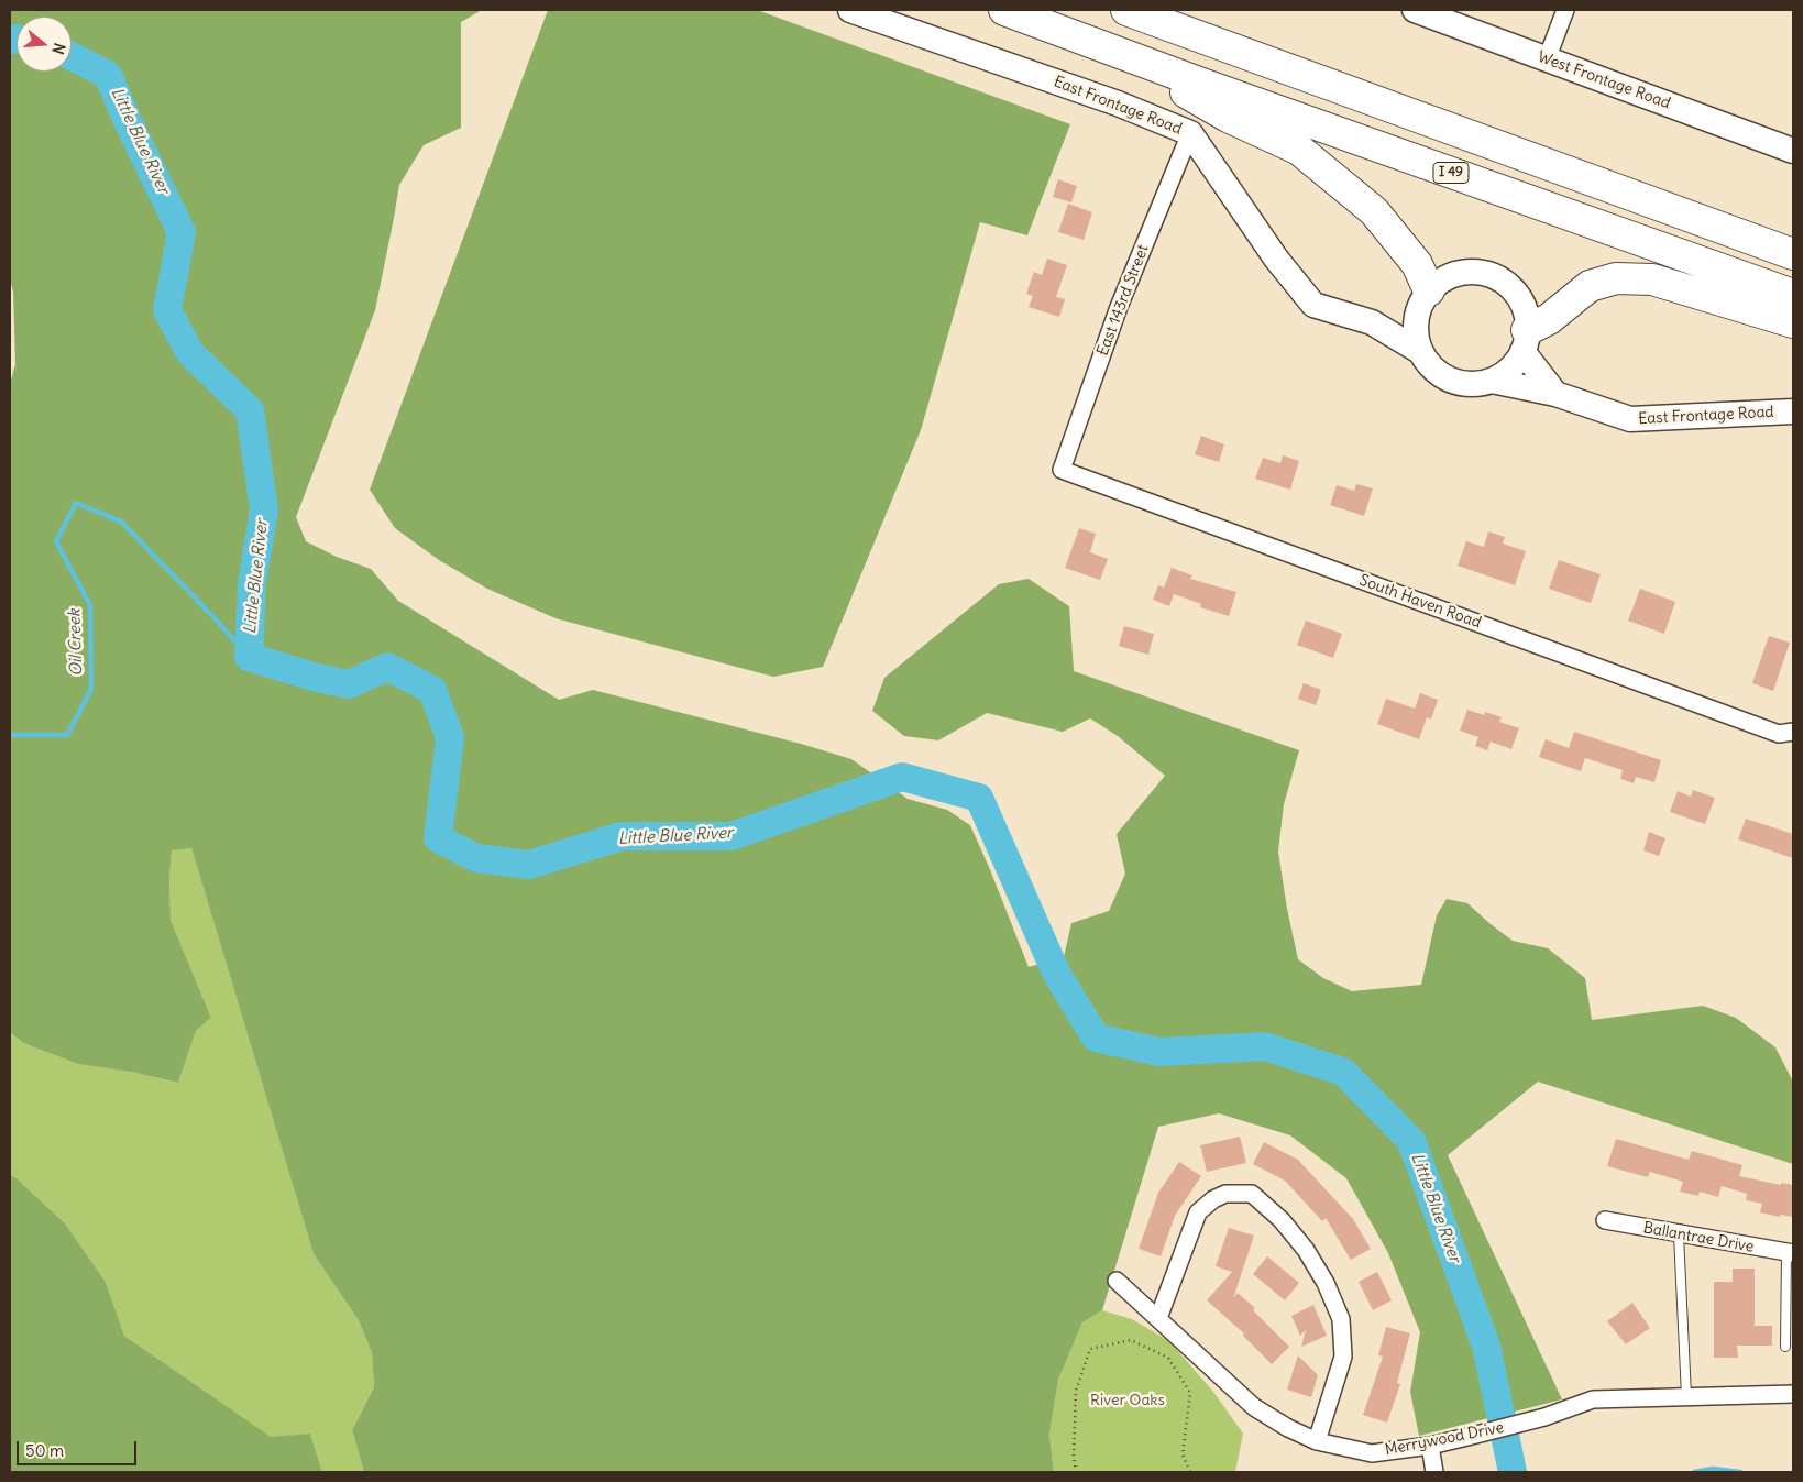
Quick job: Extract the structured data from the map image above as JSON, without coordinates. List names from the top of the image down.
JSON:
{
  "streets": {
    "highway": ["I 49"],
    "street": [
      "West Frontage Road",
      "East Frontage Road",
      "East 143rd Street",
      "South Haven Road",
      "Ballantrae Drive",
      "Merrywood Drive"
    ]
  },
  "crossings": [
    ["East Frontage Road", "East 143rd Street"],
    ["East 143rd Street", "South Haven Road"]
  ],
  "water": ["Little Blue River", "Oil Creek"],
  "parks": ["River Oaks"],
  "scale_bar": "50 m",
  "north": "right"
}
